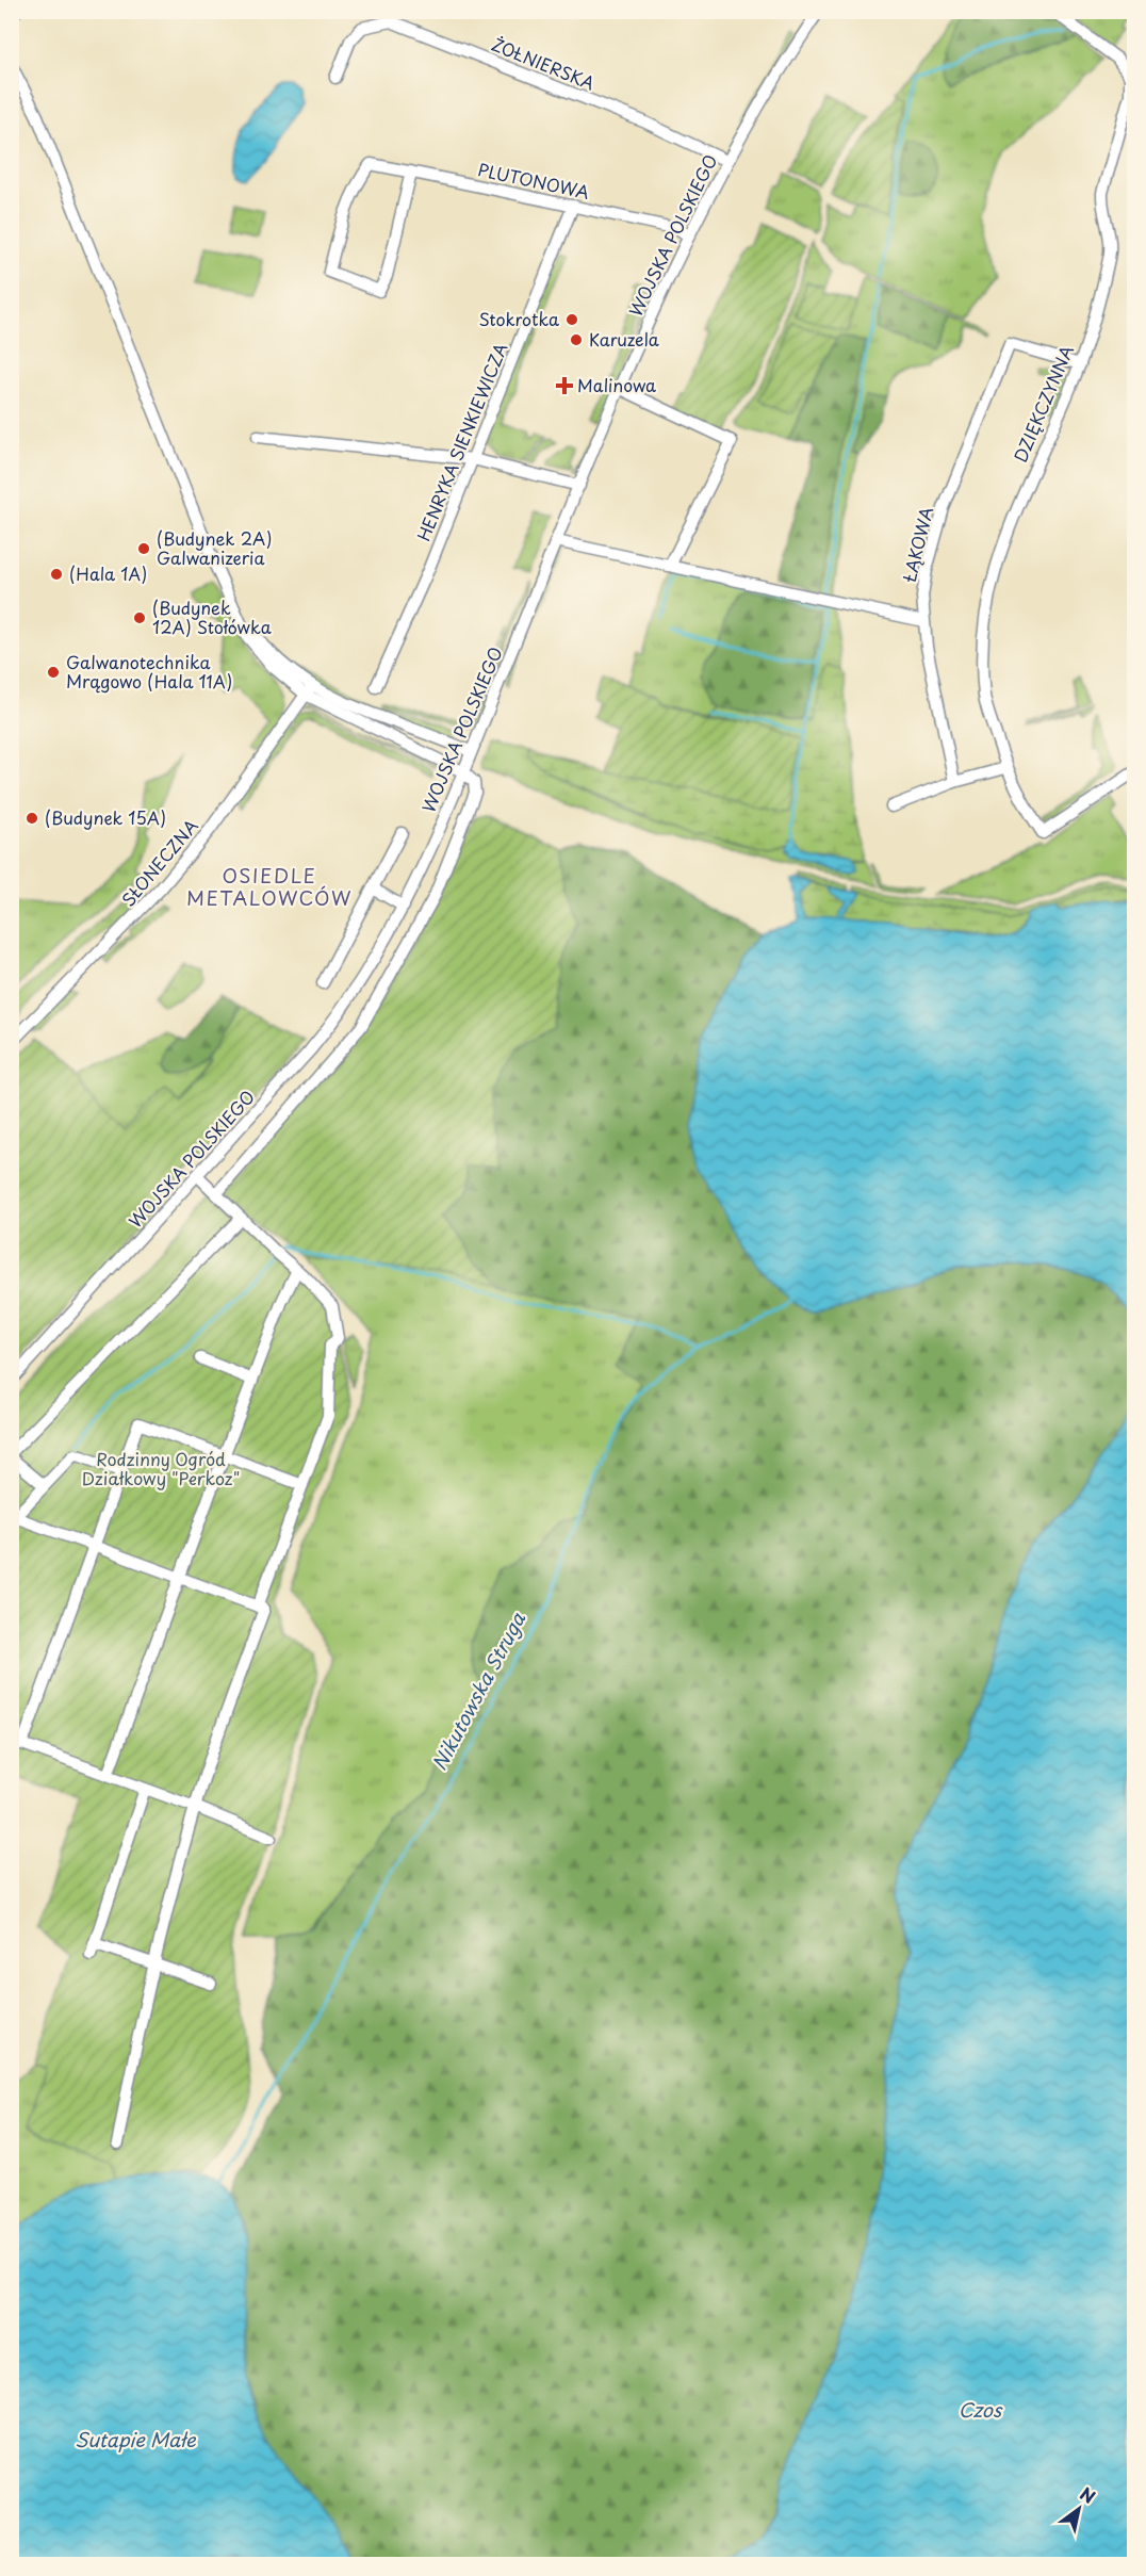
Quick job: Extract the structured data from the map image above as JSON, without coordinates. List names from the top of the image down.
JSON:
{
  "streets": {
    "street": [
      "ŻOŁNIERSKA",
      "PLUTONOWA",
      "WOJSKA POLSKIEGO",
      "DZIĘKCZYNNA",
      "HENRYKA SIENKIEWICZA",
      "ŁĄKOWA",
      "SŁONECZNA"
    ]
  },
  "crossings": [
    ["ŻOŁNIERSKA", "WOJSKA POLSKIEGO"],
    ["PLUTONOWA", "WOJSKA POLSKIEGO"],
    ["PLUTONOWA", "HENRYKA SIENKIEWICZA"],
    ["DZIĘKCZYNNA", "ŁĄKOWA"]
  ],
  "districts": ["OSIEDLE METALOWCÓW"],
  "water": ["Nikutowska Struga", "Czos", "Sutapie Małe"],
  "parks": ["Rodzinny Ogród Działkowy \"Perkoz\""],
  "places": {
    "other": [
      "Stokrotka",
      "Karuzela",
      "(Budynek 2A) Galwanizeria",
      "(Hala 1A)",
      "(Budynek 12A) Stołówka",
      "Galwanotechnika Mrągowo (Hala 11A)",
      "(Budynek 15A)"
    ],
    "health": ["Malinowa"]
  },
  "north": "top right"
}
